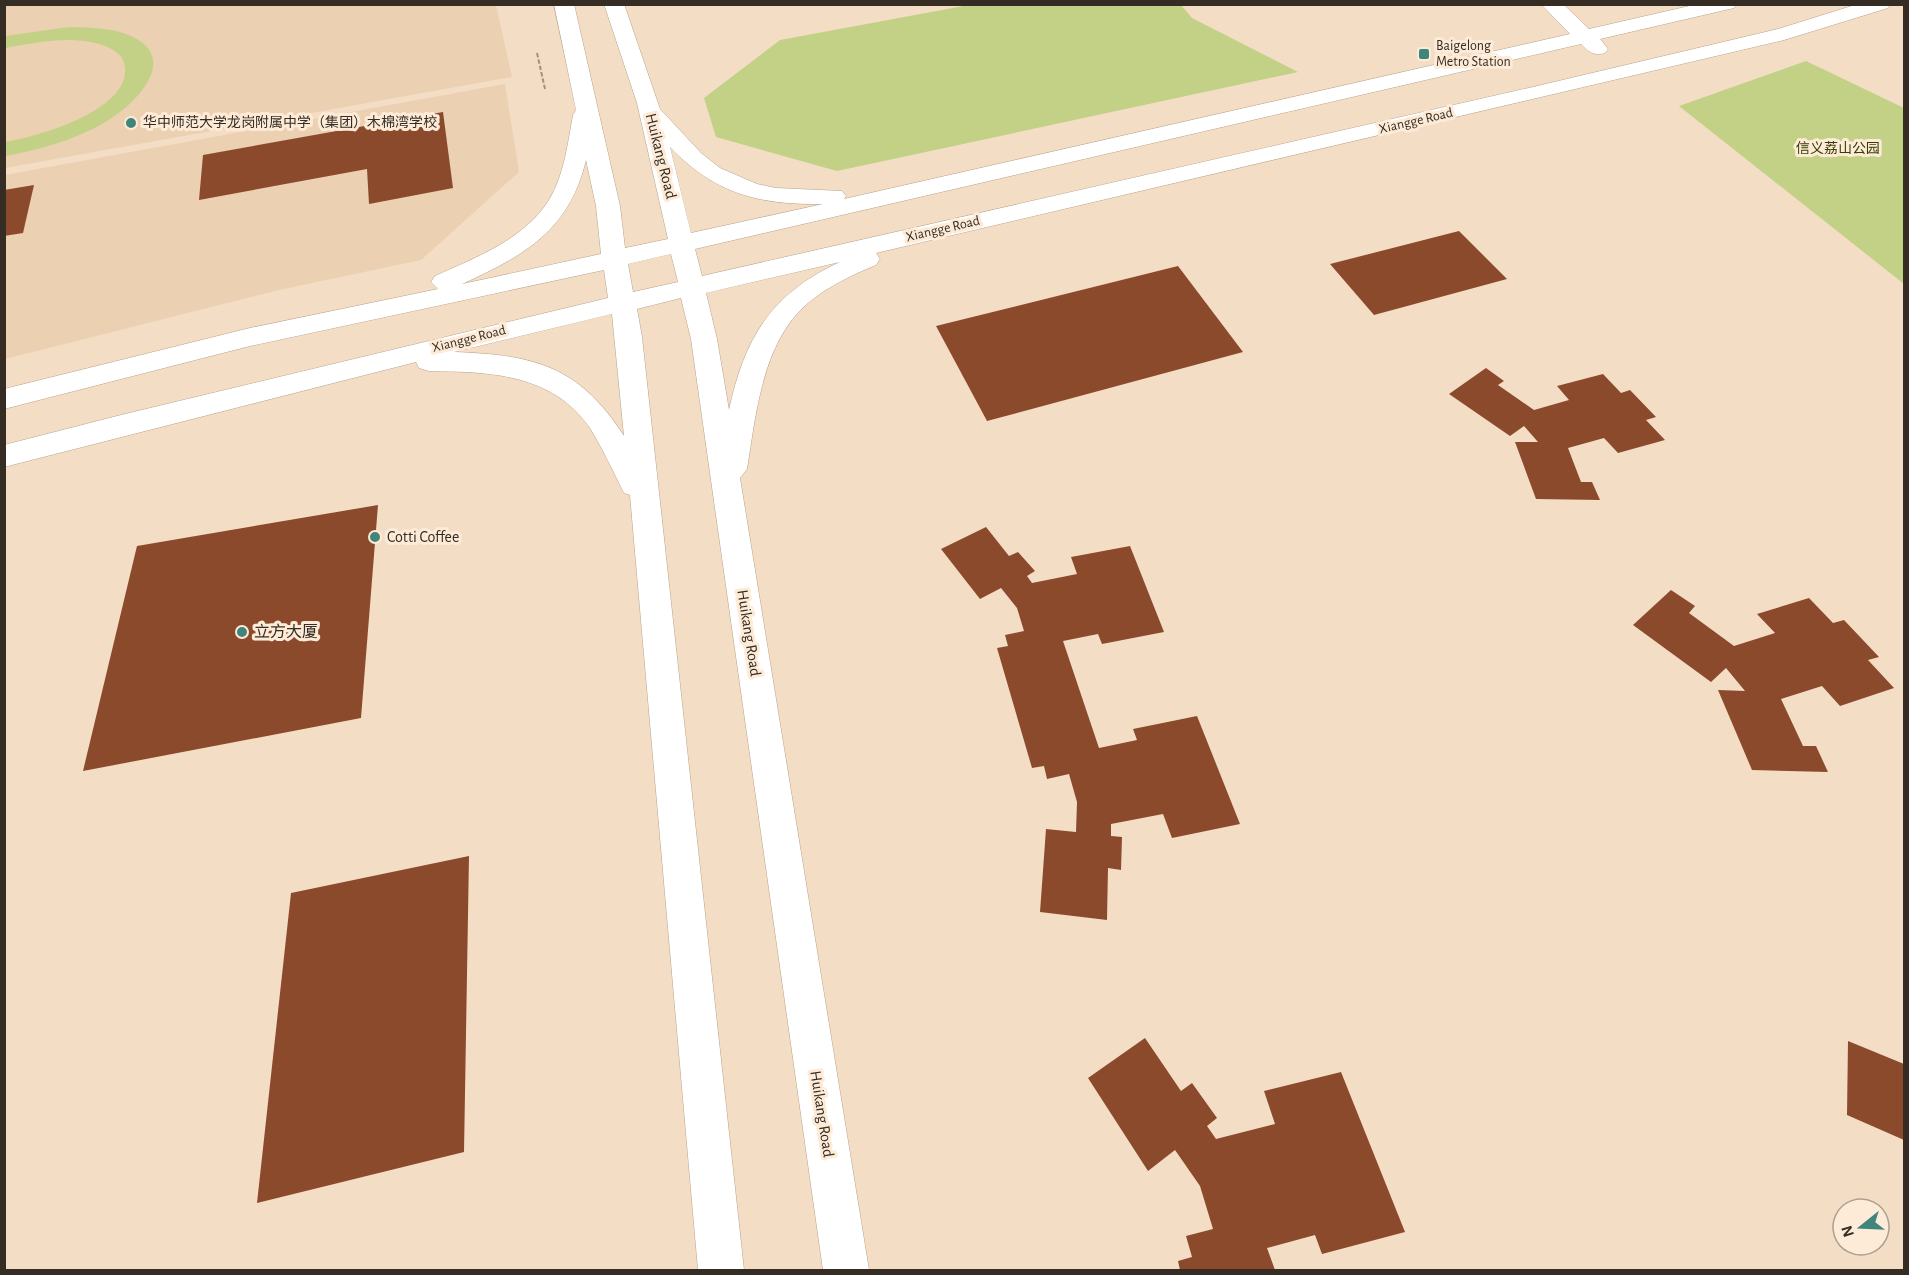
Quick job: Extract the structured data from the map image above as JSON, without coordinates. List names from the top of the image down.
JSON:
{
  "streets": {
    "street": ["Xiangge Road", "Huikang Road"]
  },
  "crossings": [
    ["Xiangge Road", "Huikang Road"]
  ],
  "parks": ["信义荔山公园"],
  "places": {
    "transit": ["Baigelong Metro Station"],
    "other": ["华中师范大学龙岗附属中学（集团）木棉湾学校", "Cotti Coffee", "立方大厦"]
  },
  "north": "left"
}
